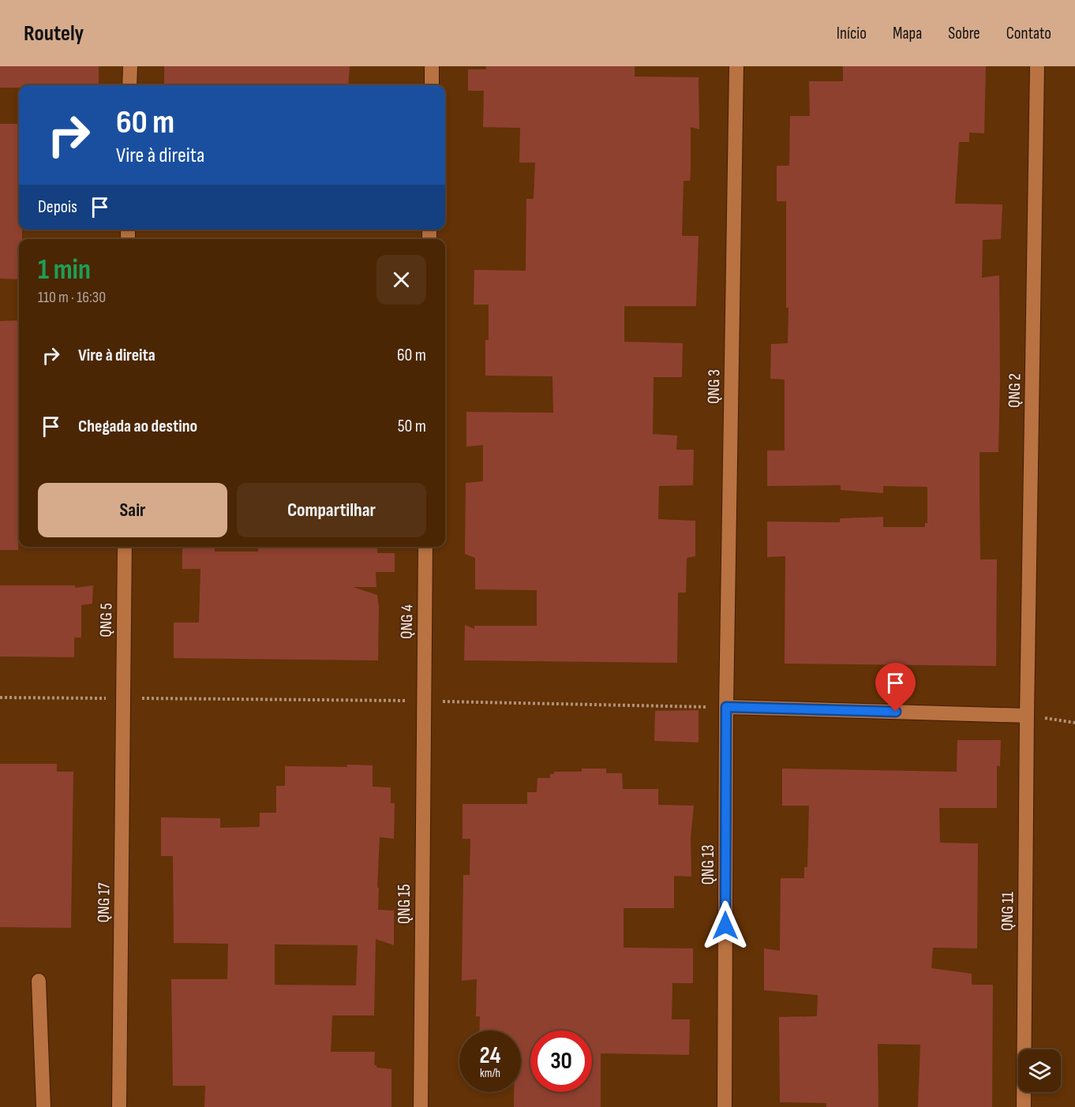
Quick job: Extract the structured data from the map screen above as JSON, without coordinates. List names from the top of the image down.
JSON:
{
  "streets": {
    "street": [
      "QNG 3",
      "QNG 2",
      "QNG 5",
      "QNG 4",
      "QNG 13",
      "QNG 17",
      "QNG 15",
      "QNG 11"
    ]
  },
  "crossings": [
    ["QNG 3", "QNG 13"],
    ["QNG 2", "QNG 11"],
    ["QNG 5", "QNG 17"],
    ["QNG 4", "QNG 15"]
  ],
  "page": {
    "header": "Routely",
    "nav": [
      "Início",
      "Mapa",
      "Sobre",
      "Contato"
    ],
    "turn": ["60 m", "Vire à direita"],
    "then": "Depois",
    "heading": ["1 min", "110 m · 16:30"],
    "list": [
      {
        "name": "Vire à direita",
        "value": "60 m"
      },
      {
        "name": "Chegada ao destino",
        "value": "50 m"
      }
    ],
    "buttons": ["Sair", "Compartilhar"],
    "speed": "24 km/h",
    "limit": "30"
  }
}
